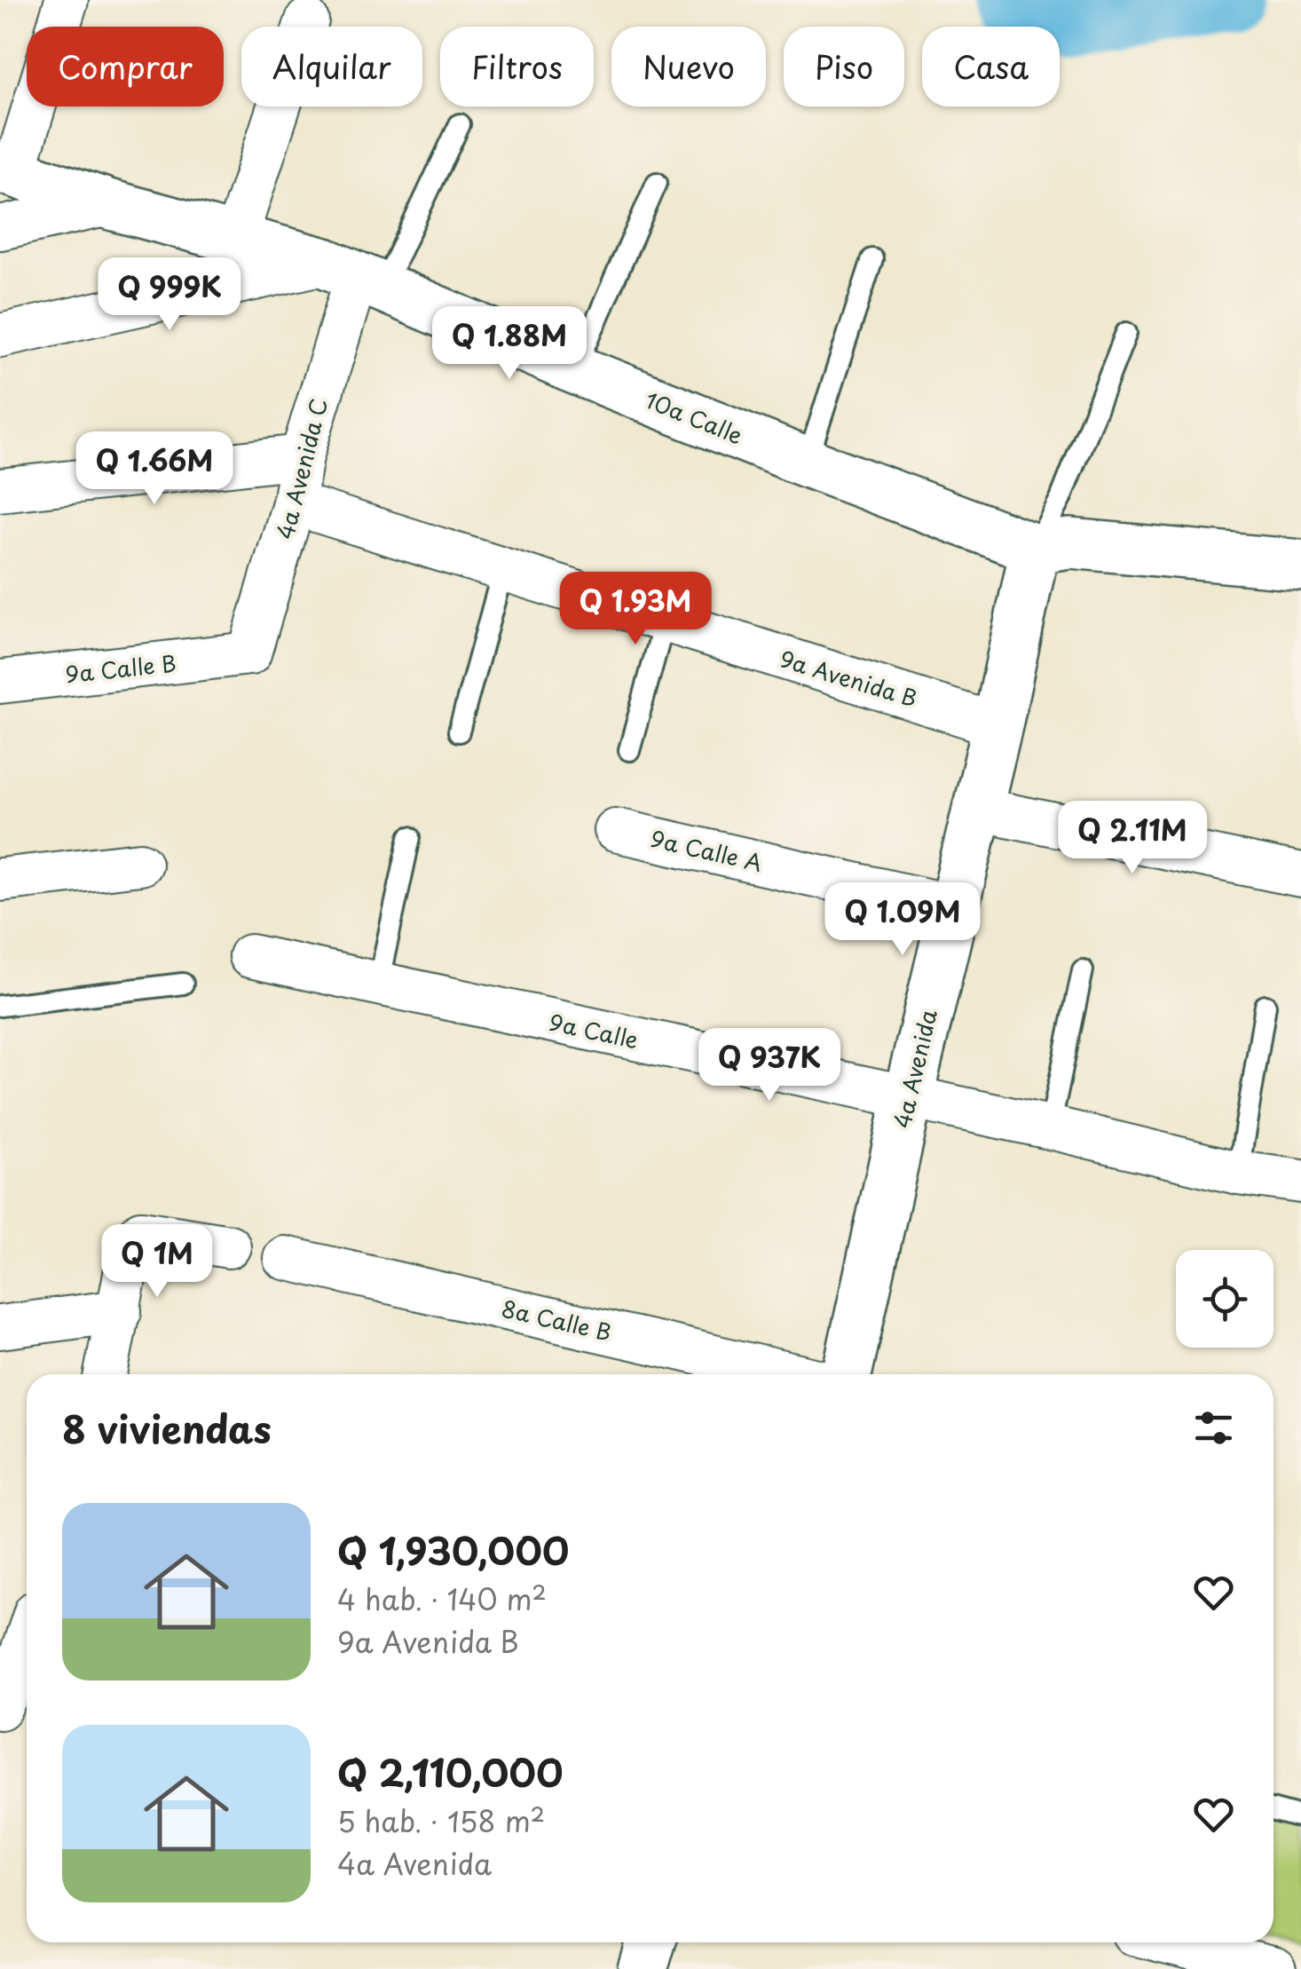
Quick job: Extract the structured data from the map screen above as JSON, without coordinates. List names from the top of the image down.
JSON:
{
  "streets": {
    "street": [
      "10a Calle",
      "4a Avenida C",
      "9a Calle B",
      "9a Avenida B",
      "9a Calle A",
      "9a Calle",
      "4a Avenida",
      "8a Calle B"
    ]
  },
  "crossings": [
    ["10a Calle", "4a Avenida C"],
    ["10a Calle", "4a Avenida"],
    ["4a Avenida C", "9a Calle B"],
    ["4a Avenida C", "9a Avenida B"],
    ["9a Avenida B", "4a Avenida"],
    ["9a Calle A", "4a Avenida"],
    ["9a Calle", "4a Avenida"]
  ],
  "page": {
    "chip": [
      "Comprar",
      "Alquilar",
      "Filtros",
      "Nuevo",
      "Piso",
      "Casa"
    ],
    "price": [
      "Q 999K",
      "Q 1.88M",
      "Q 1.66M",
      "Q 1.93M",
      "Q 2.11M",
      "Q 1.09M",
      "Q 937K",
      "Q 1M"
    ],
    "heading": "8 viviendas",
    "list": [
      {
        "name": "Q 1,930,000",
        "note": "4 hab. · 140 m² · 9a Avenida B"
      },
      {
        "name": "Q 2,110,000",
        "note": "5 hab. · 158 m² · 4a Avenida"
      }
    ]
  }
}
